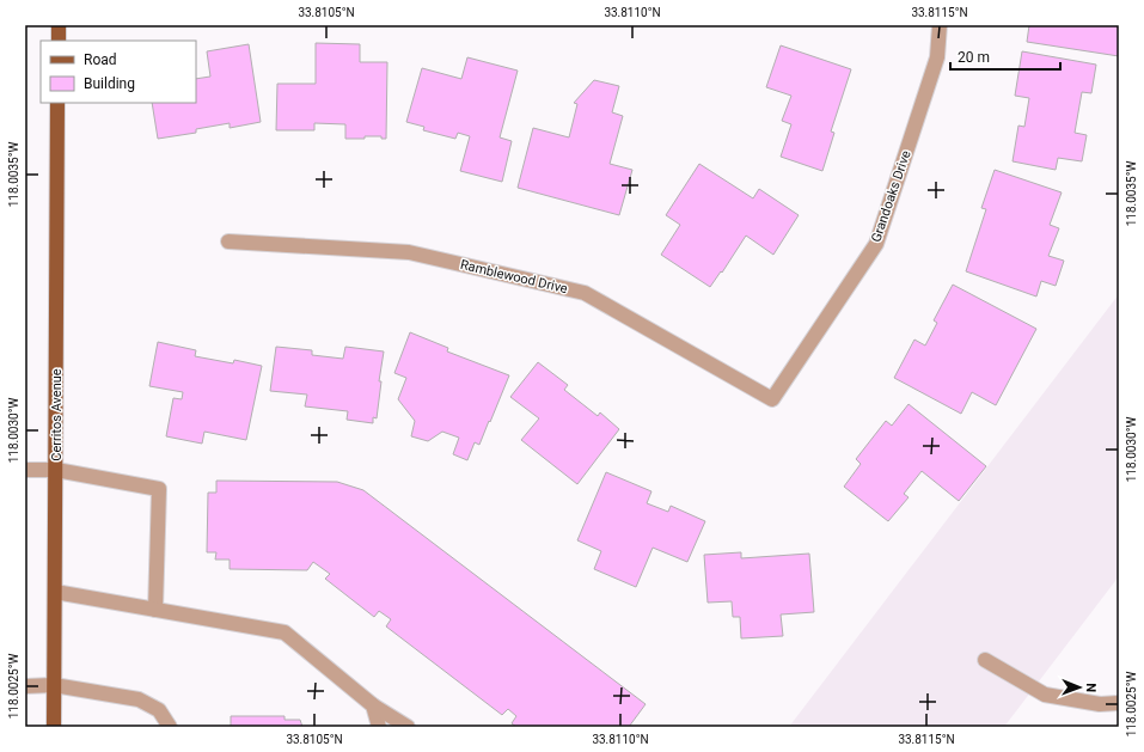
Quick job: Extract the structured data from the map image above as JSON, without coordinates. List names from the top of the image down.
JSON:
{
  "streets": {
    "main road": ["Cerritos Avenue"],
    "street": ["Grandoaks Drive", "Ramblewood Drive"]
  },
  "crossings": [
    ["Grandoaks Drive", "Ramblewood Drive"]
  ],
  "legend": ["Road", "Building"],
  "scale_bar": "20 m",
  "north": "right",
  "coordinates": [
    "33.8105°N",
    "33.8110°N",
    "33.8115°N",
    "118.0035°W",
    "118.0030°W",
    "118.0025°W"
  ]
}
